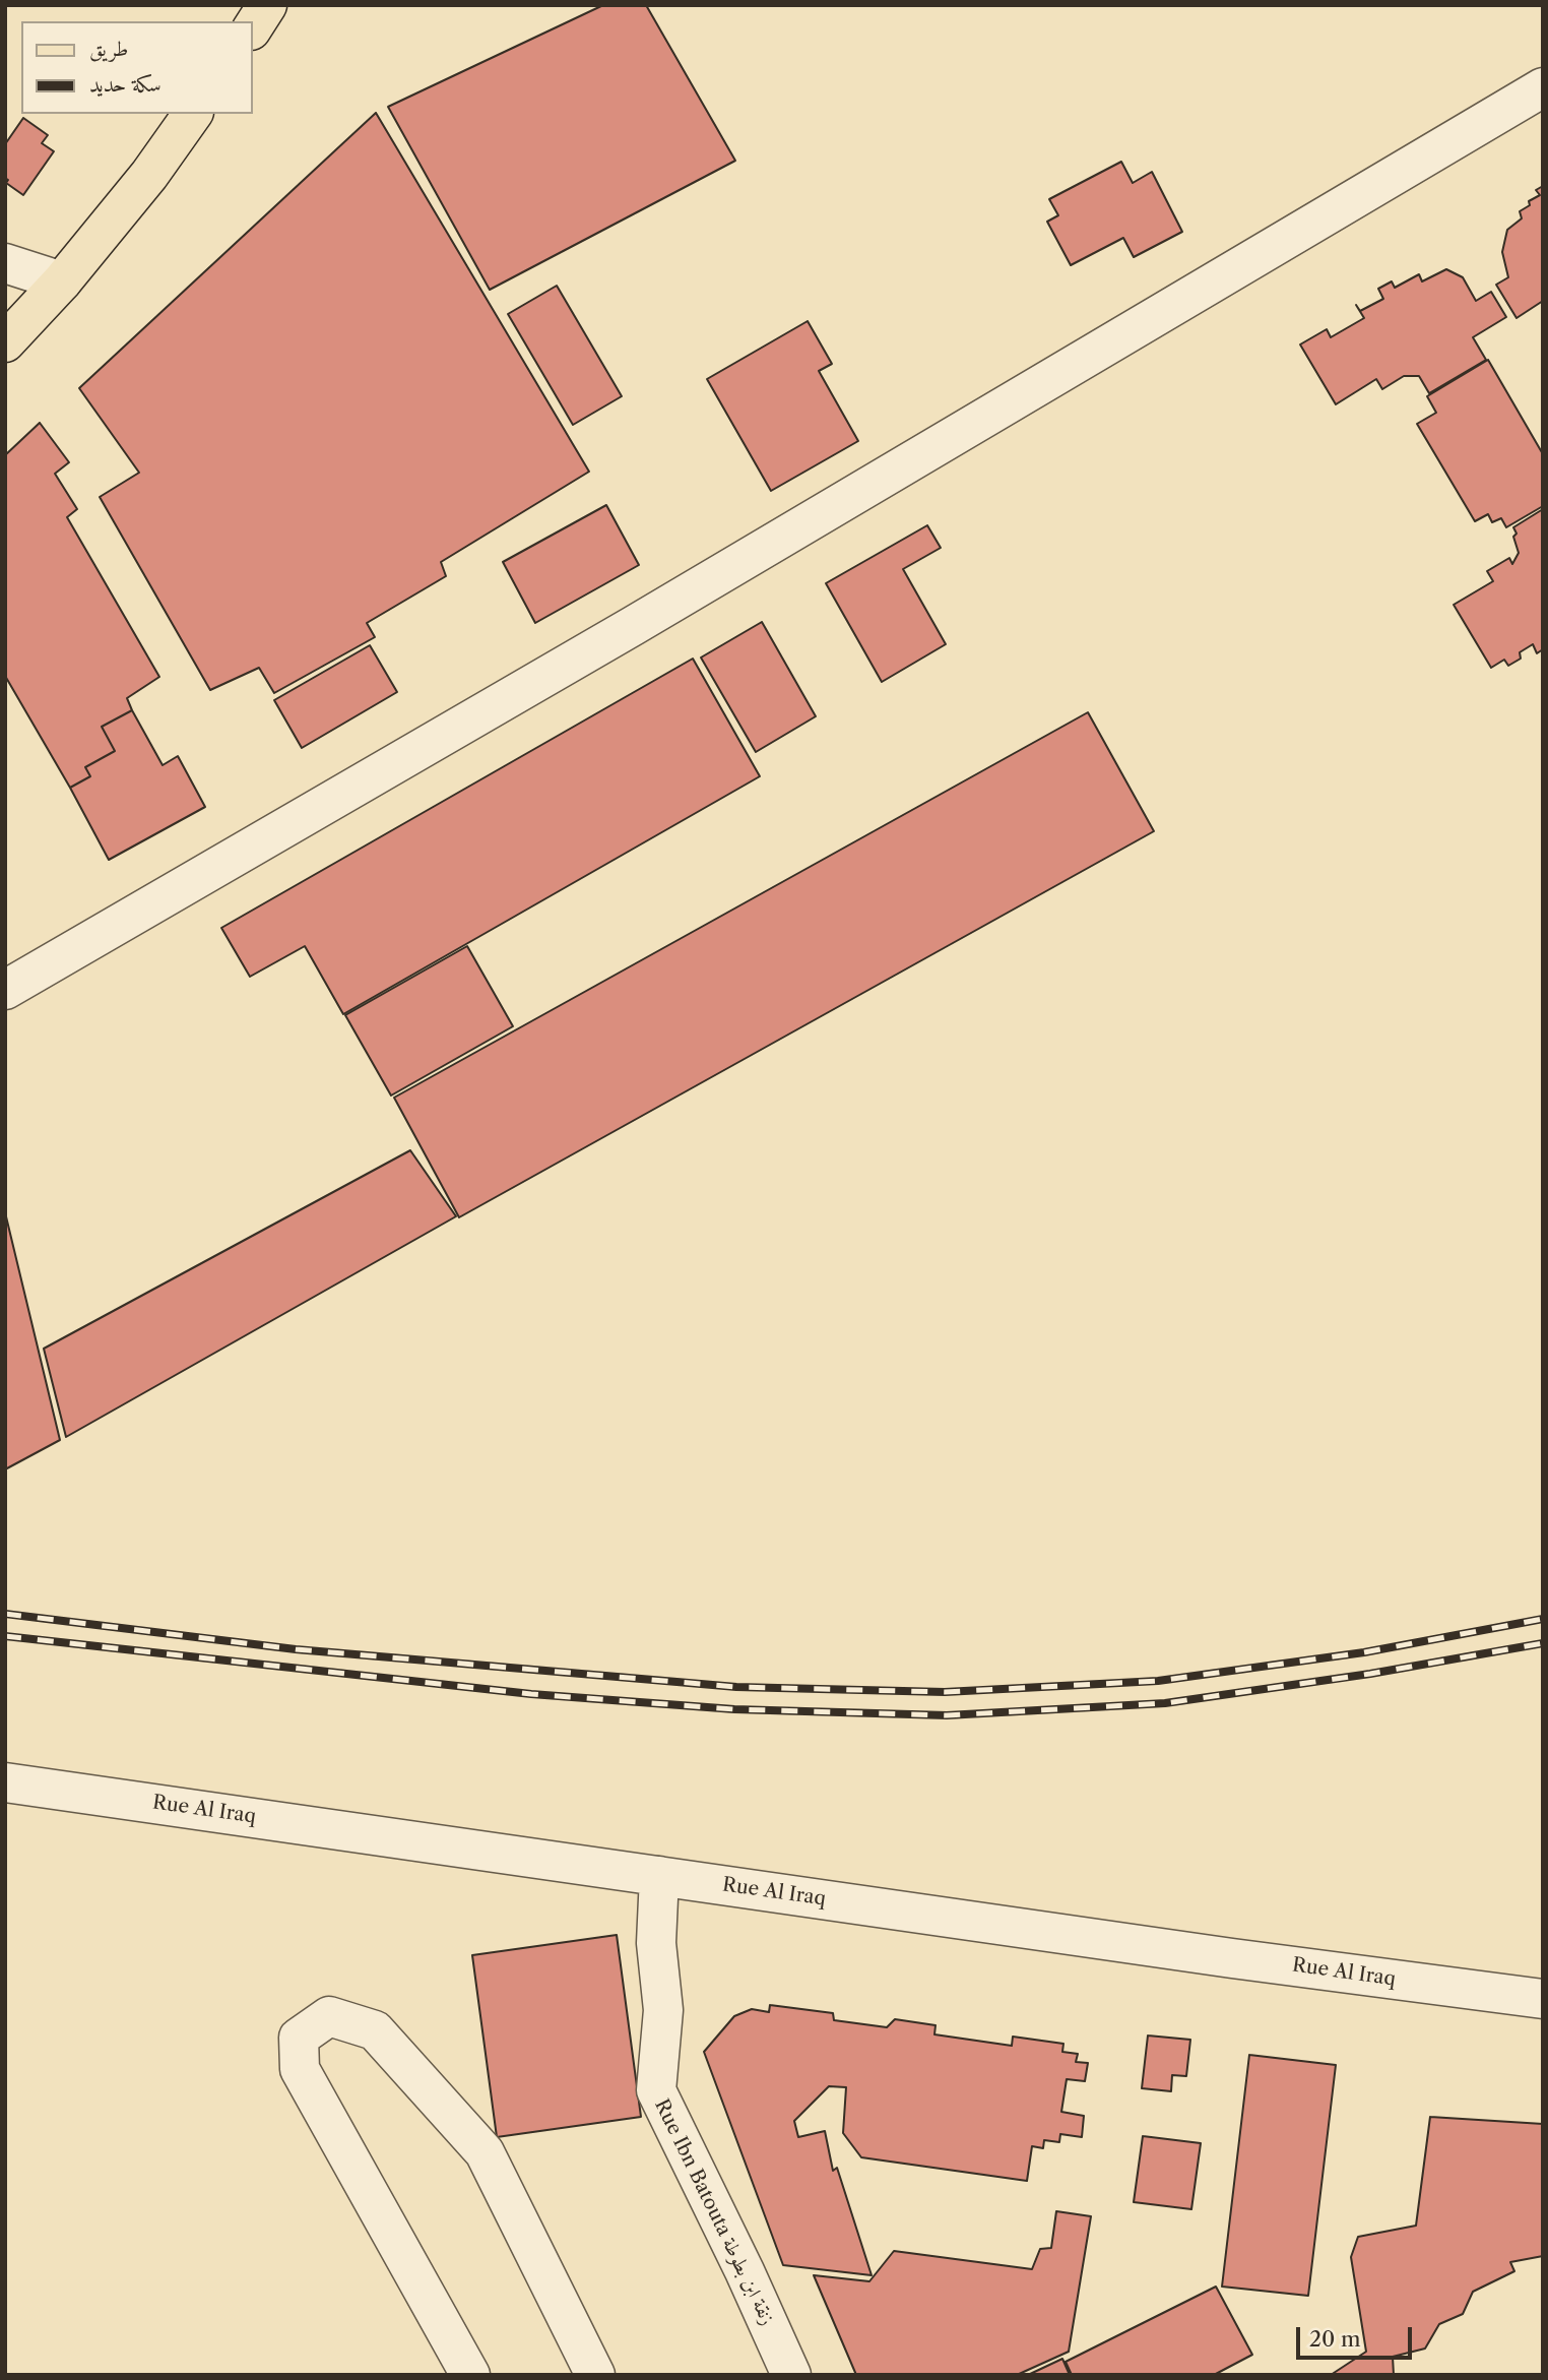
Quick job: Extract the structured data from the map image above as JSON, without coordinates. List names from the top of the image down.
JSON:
{
  "streets": {
    "street": ["Rue Al Iraq", "Rue Ibn Batouta زنقة ابن بطوطة"]
  },
  "crossings": [
    ["Rue Al Iraq", "Rue Ibn Batouta زنقة ابن بطوطة"]
  ],
  "legend": ["طريق", "سكة حديد"],
  "scale_bar": "20 m"
}
